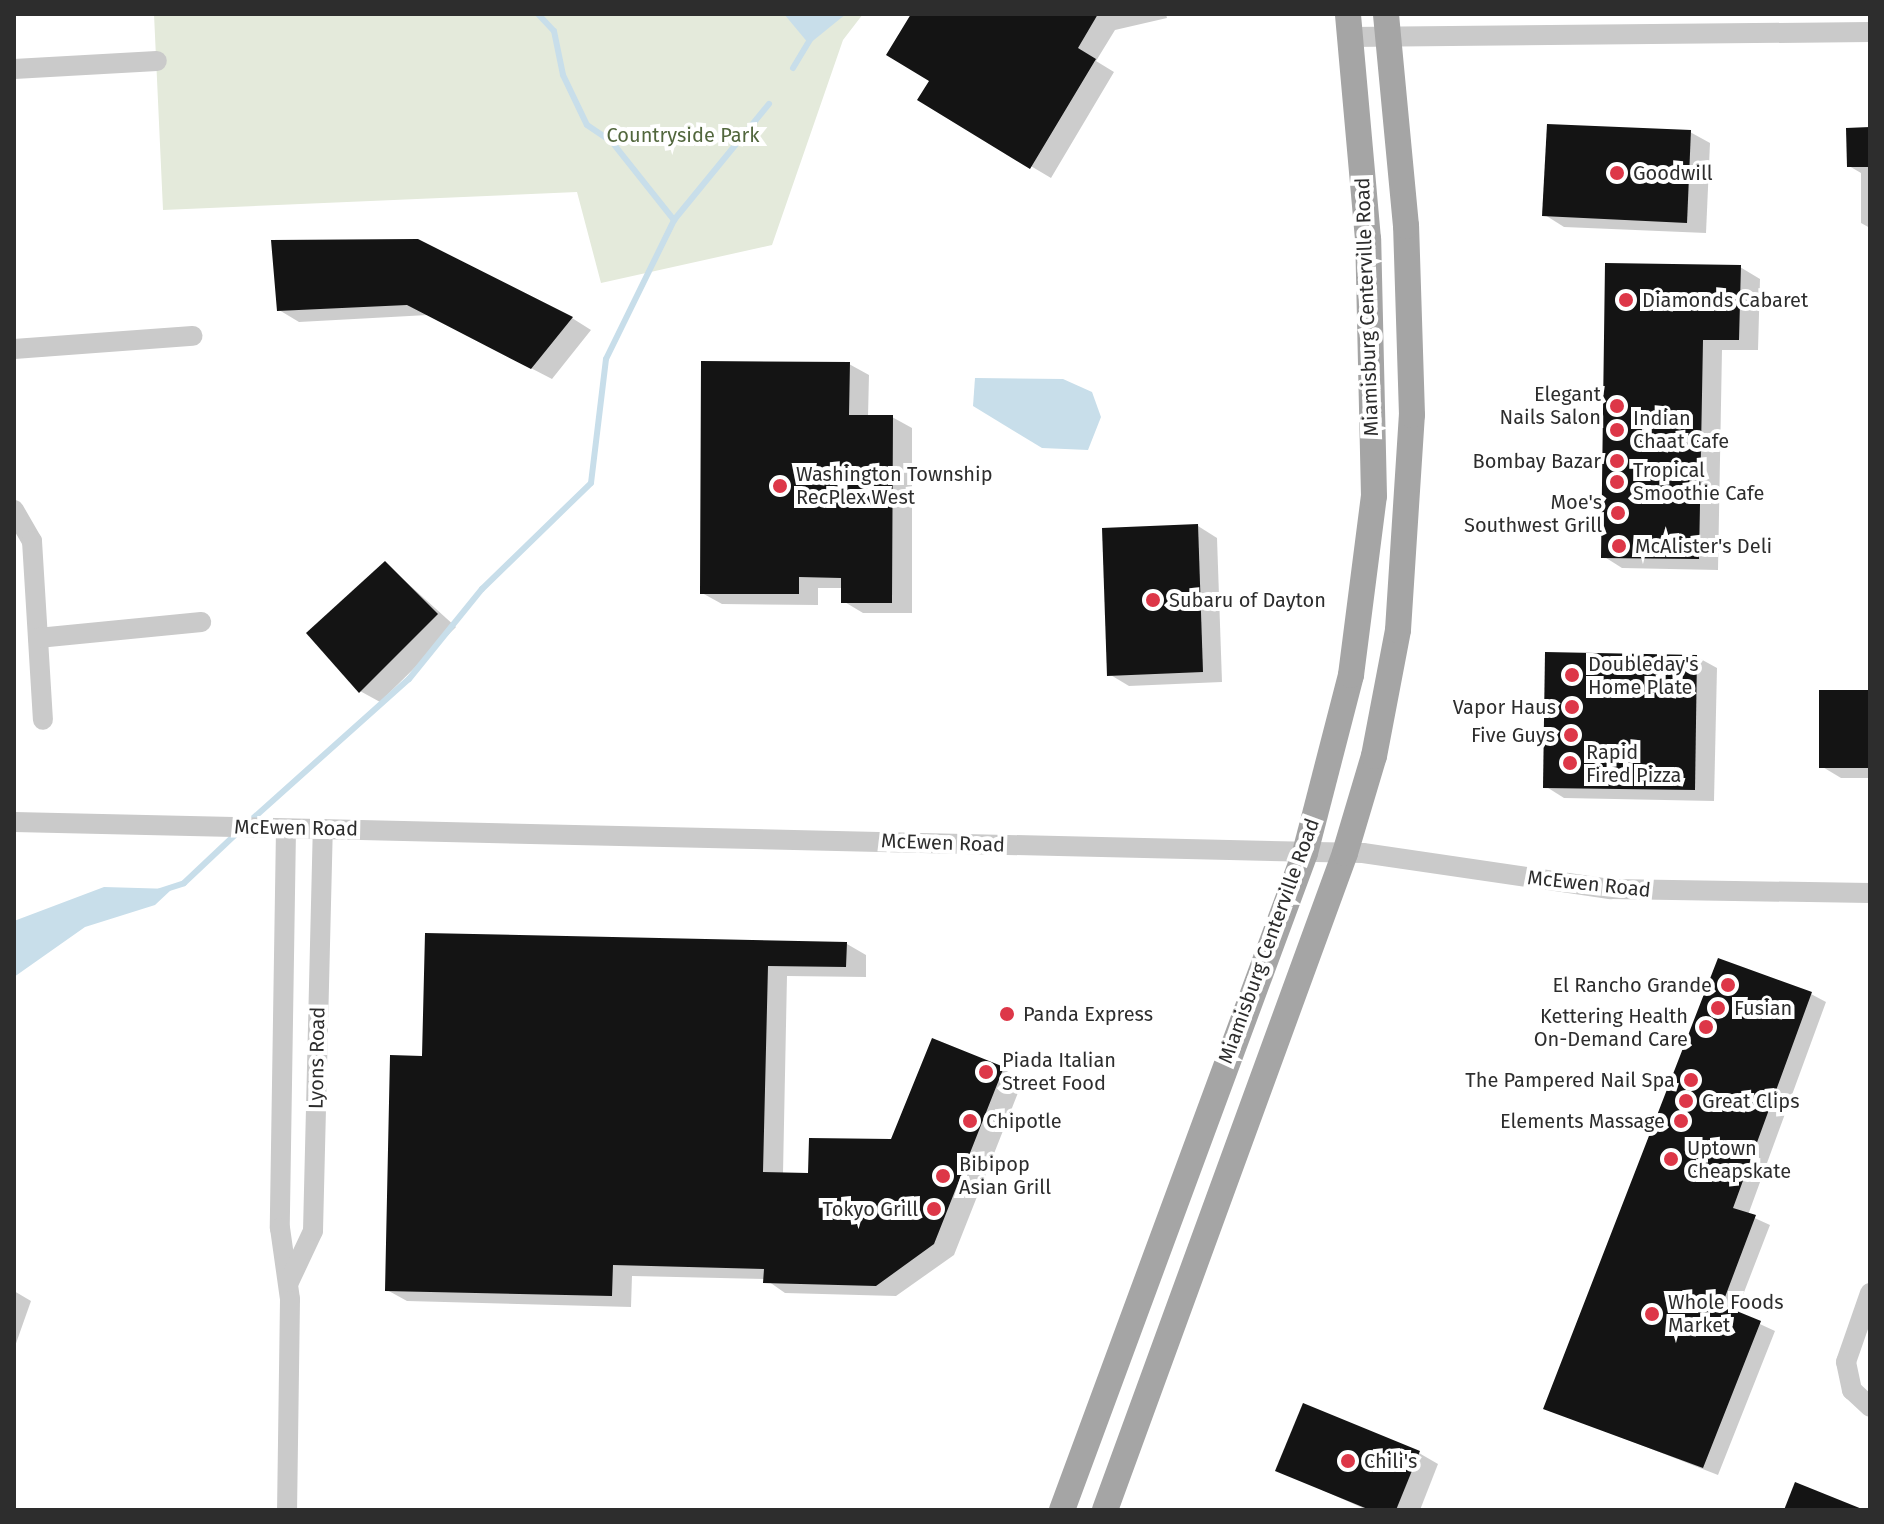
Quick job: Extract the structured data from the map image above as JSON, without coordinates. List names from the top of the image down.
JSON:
{
  "streets": {
    "main road": ["Miamisburg Centerville Road"],
    "street": ["McEwen Road", "Lyons Road"]
  },
  "crossings": [
    ["Miamisburg Centerville Road", "McEwen Road"],
    ["McEwen Road", "Lyons Road"]
  ],
  "parks": ["Countryside Park"],
  "places": [
    "Goodwill",
    "Diamonds Cabaret",
    "Elegant Nails Salon",
    "Indian Chaat Cafe",
    "Bombay Bazar",
    "Tropical Smoothie Cafe",
    "Washington Township RecPlex West",
    "Moe's Southwest Grill",
    "McAlister's Deli",
    "Subaru of Dayton",
    "Doubleday's Home Plate",
    "Vapor Haus",
    "Five Guys",
    "Rapid Fired Pizza",
    "El Rancho Grande",
    "Fusian",
    "Panda Express",
    "Kettering Health On-Demand Care",
    "Piada Italian Street Food",
    "The Pampered Nail Spa",
    "Great Clips",
    "Chipotle",
    "Elements Massage",
    "Uptown Cheapskate",
    "Bibipop Asian Grill",
    "Tokyo Grill",
    "Whole Foods Market",
    "Chili's"
  ]
}
